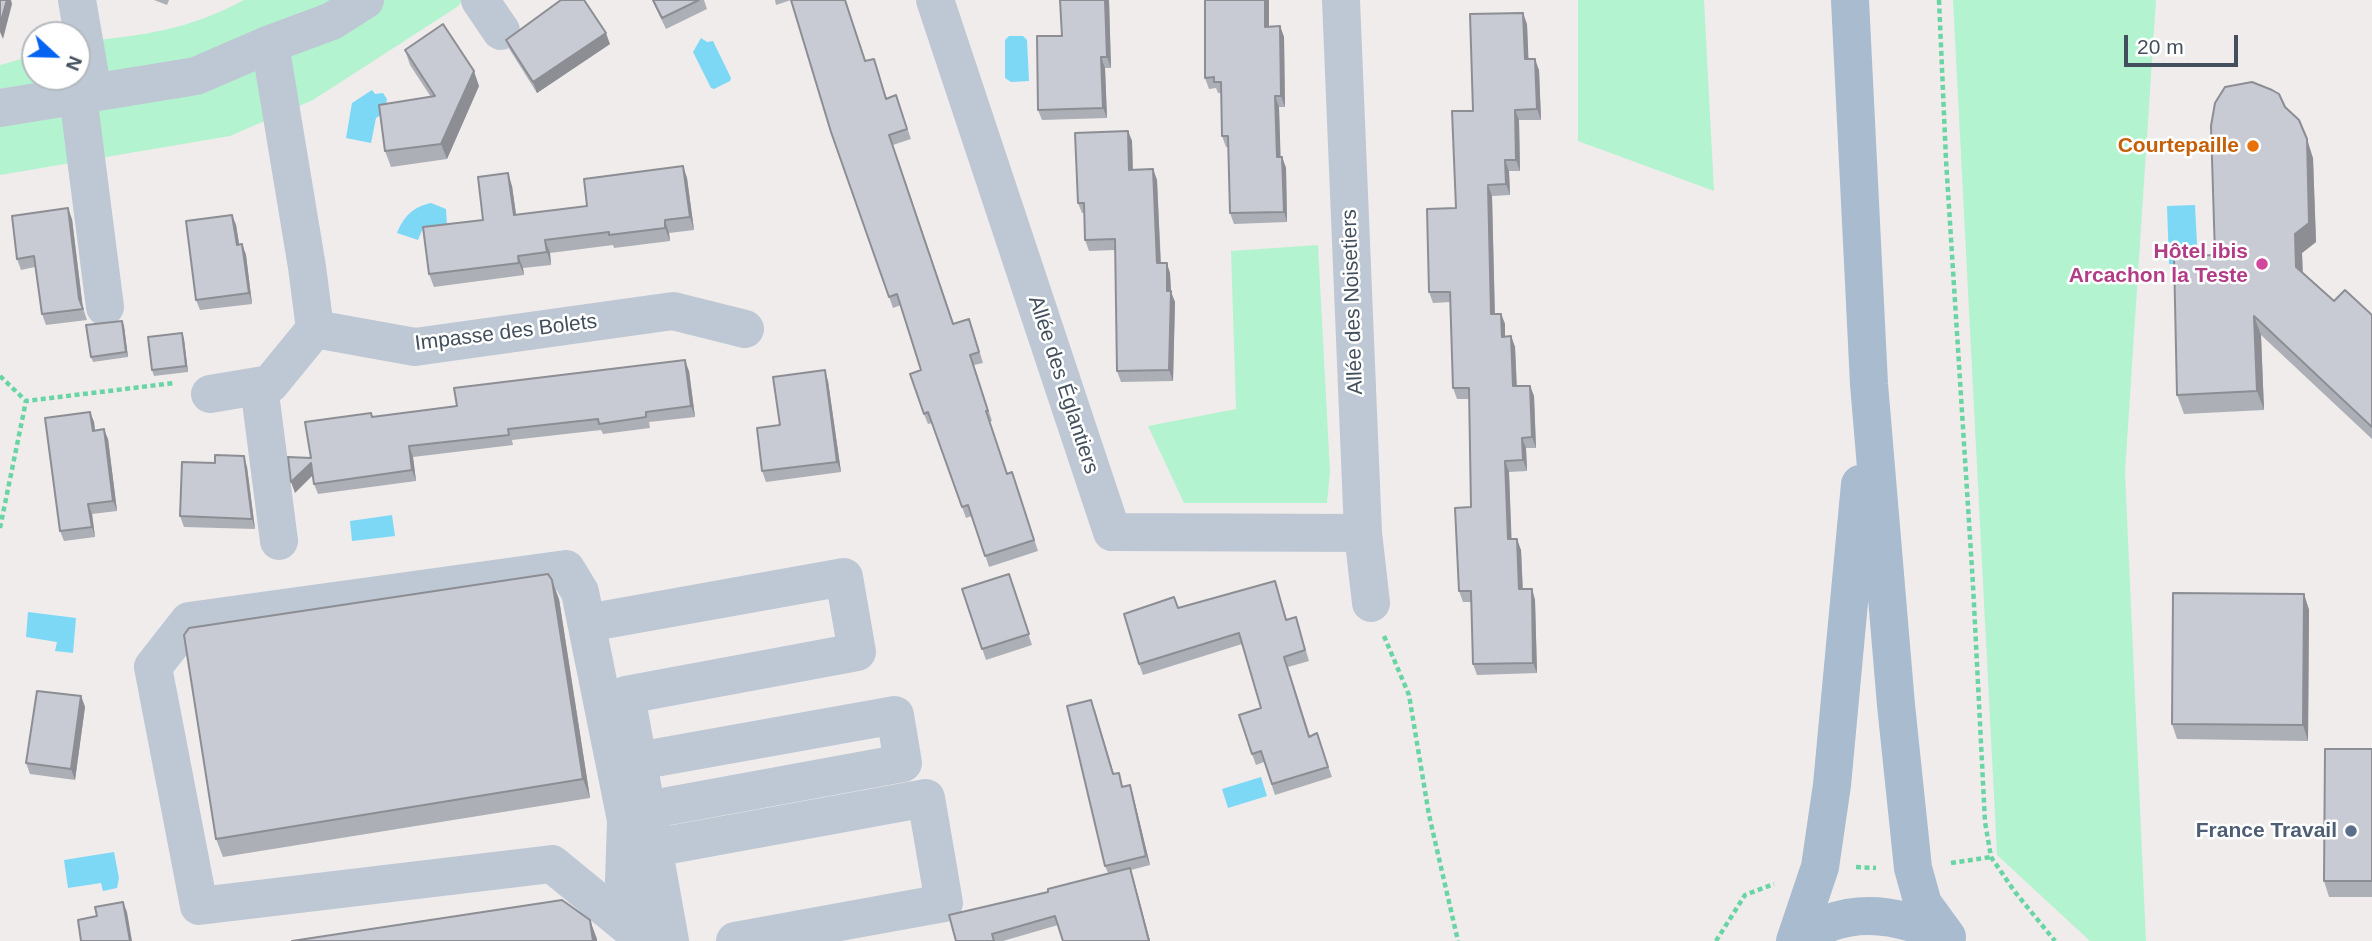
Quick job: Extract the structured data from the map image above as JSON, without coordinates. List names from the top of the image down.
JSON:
{
  "streets": {
    "street": ["Allée des Noisetiers", "Impasse des Bolets", "Allée des Églantiers"]
  },
  "crossings": [
    ["Allée des Noisetiers", "Allée des Églantiers"]
  ],
  "places": ["Courtepaille", "Hôtel ibis Arcachon la Teste", "France Travail"],
  "scale_bar": "20 m",
  "north": "right"
}
